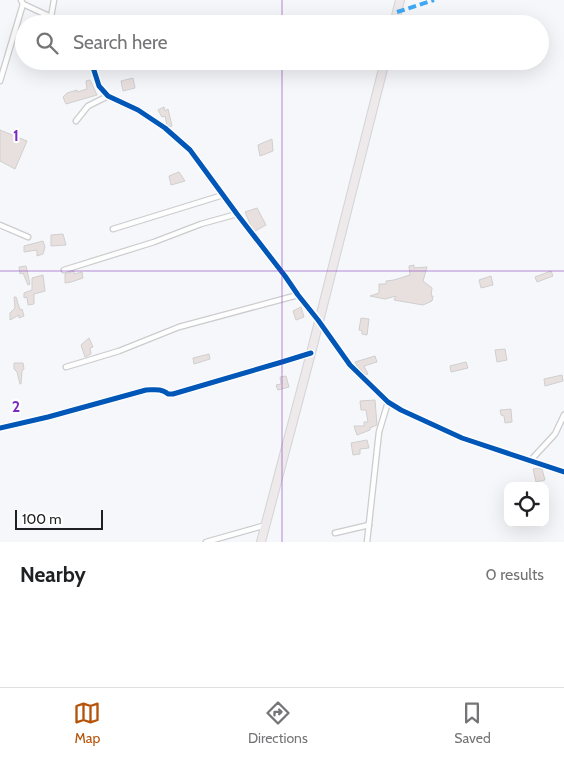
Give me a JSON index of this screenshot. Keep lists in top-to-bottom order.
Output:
{
  "scale_bar": "100 m",
  "page": {
    "search": "Search here",
    "scale": "100 m",
    "heading": ["Nearby", "0 results"],
    "nav": ["Map", "Directions", "Saved"]
  },
  "grid": {
    "rows": ["1", "2"]
  }
}
